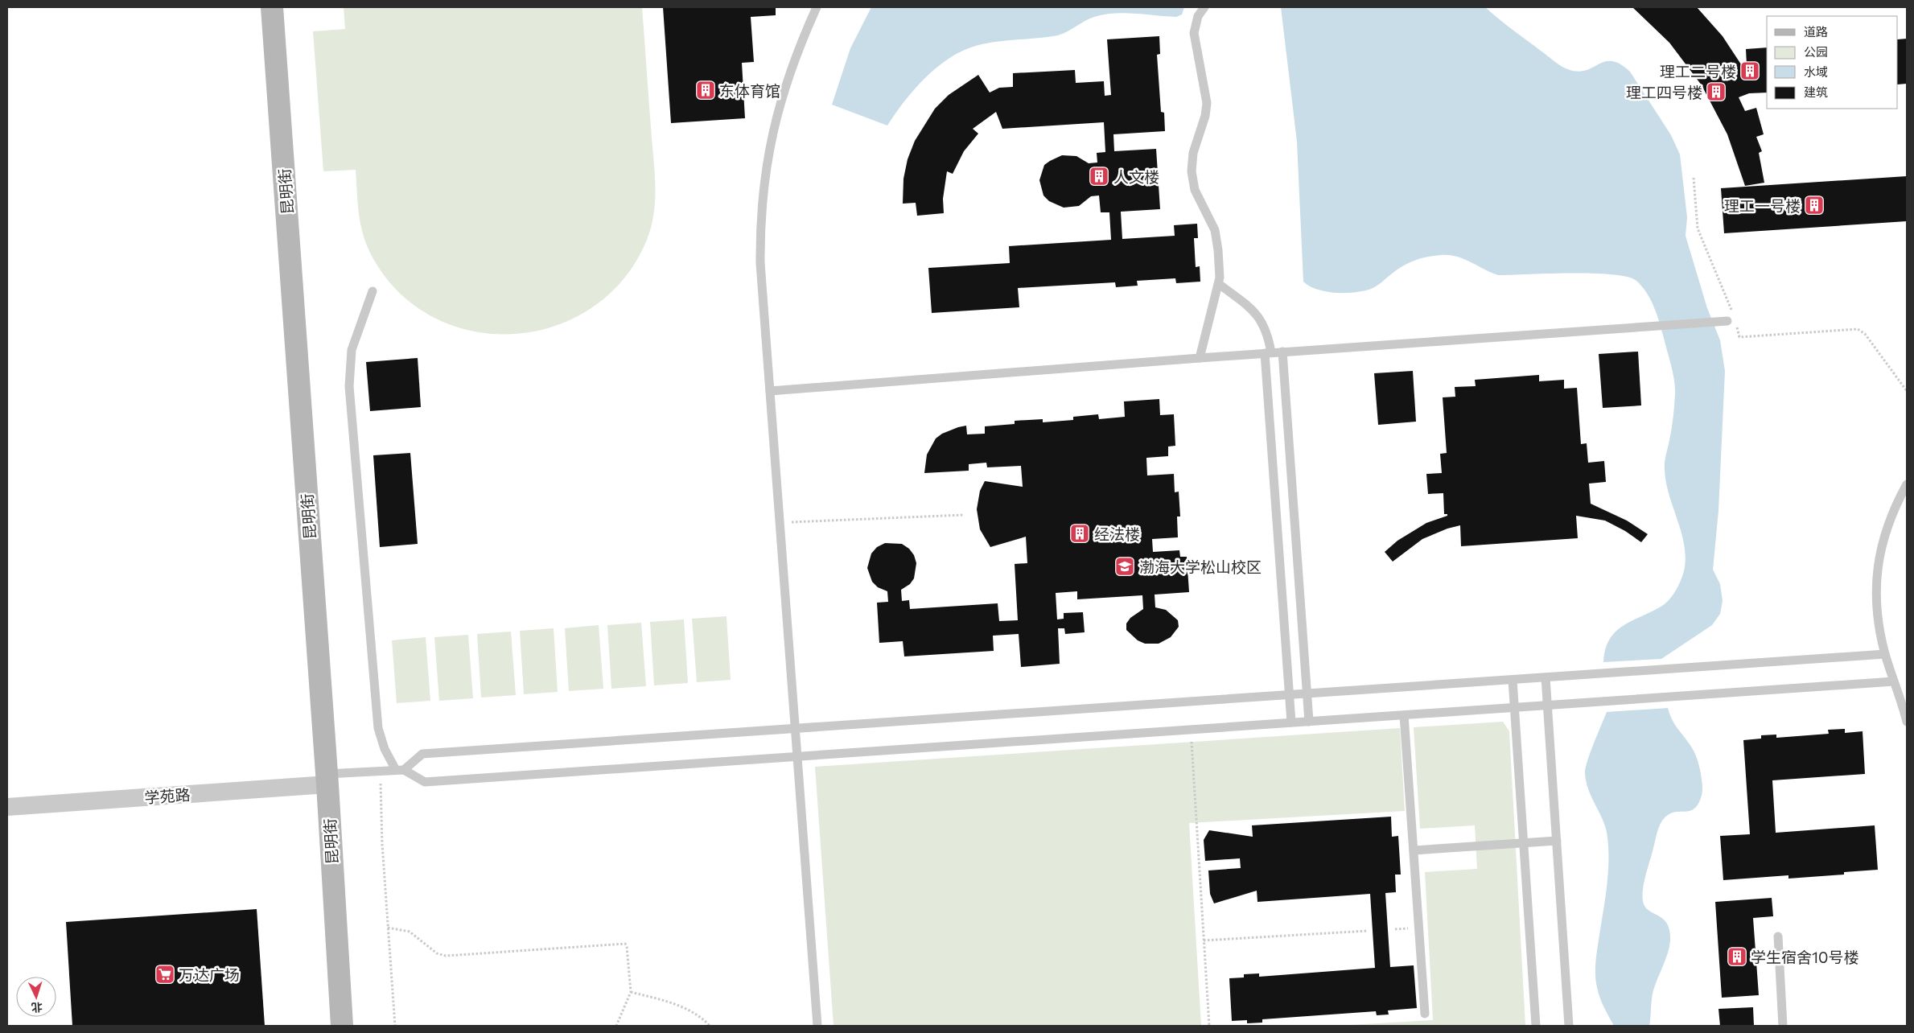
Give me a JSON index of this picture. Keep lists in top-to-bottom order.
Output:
{
  "streets": {
    "street": ["昆明街", "学苑路"]
  },
  "crossings": [
    ["昆明街", "学苑路"]
  ],
  "places": {
    "building": [
      "理工二号楼",
      "东体育馆",
      "理工四号楼",
      "人文楼",
      "理工一号楼",
      "经法楼",
      "学生宿舍10号楼"
    ],
    "school or university": ["渤海大学松山校区"],
    "supermarket": ["万达广场"]
  },
  "legend": [
    "道路",
    "公园",
    "水域",
    "建筑"
  ],
  "north": "bottom"
}
